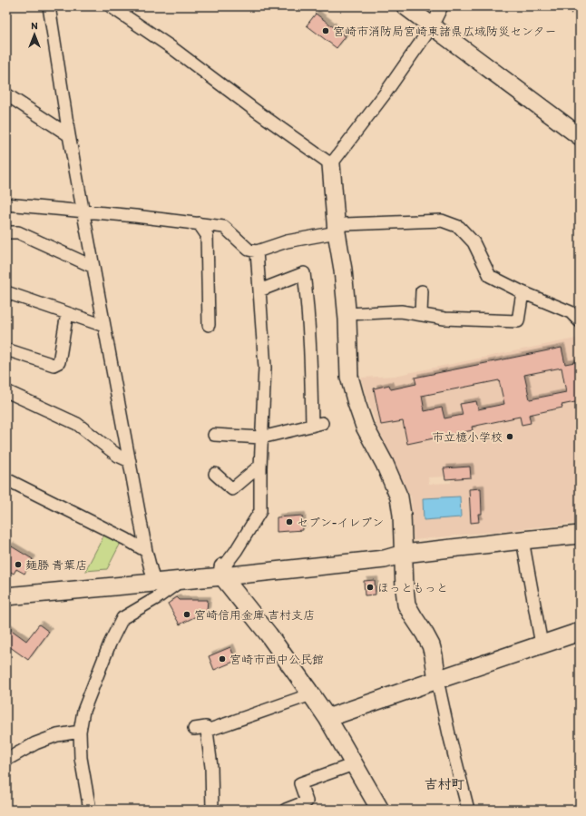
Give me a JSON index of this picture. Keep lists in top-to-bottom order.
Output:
{
  "districts": ["吉村町"],
  "places": [
    "宮崎市消防局宮崎東諸県広域防災センター",
    "市立檍小学校",
    "セブン-イレブン",
    "麺勝 青葉店",
    "ほっともっと",
    "宮崎信用金庫 吉村支店",
    "宮崎市西中公民館"
  ],
  "north": "top"
}
